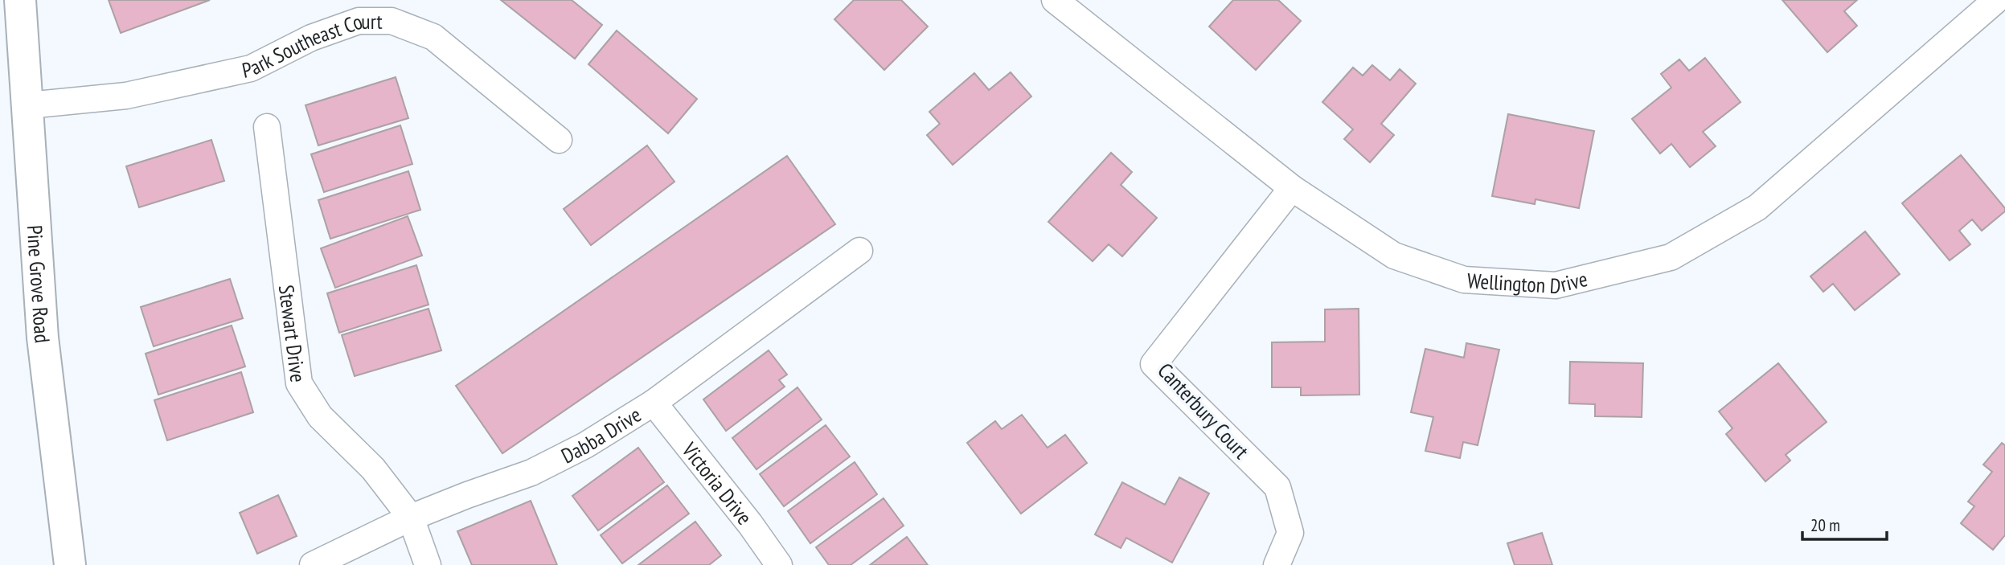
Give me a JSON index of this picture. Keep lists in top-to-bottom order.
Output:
{
  "streets": {
    "street": [
      "Park Southeast Court",
      "Wellington Drive",
      "Pine Grove Road",
      "Stewart Drive",
      "Canterbury Court",
      "Dabba Drive",
      "Victoria Drive"
    ]
  },
  "crossings": [
    ["Park Southeast Court", "Pine Grove Road"],
    ["Wellington Drive", "Canterbury Court"],
    ["Stewart Drive", "Dabba Drive"],
    ["Dabba Drive", "Victoria Drive"]
  ],
  "scale_bar": "20 m"
}
